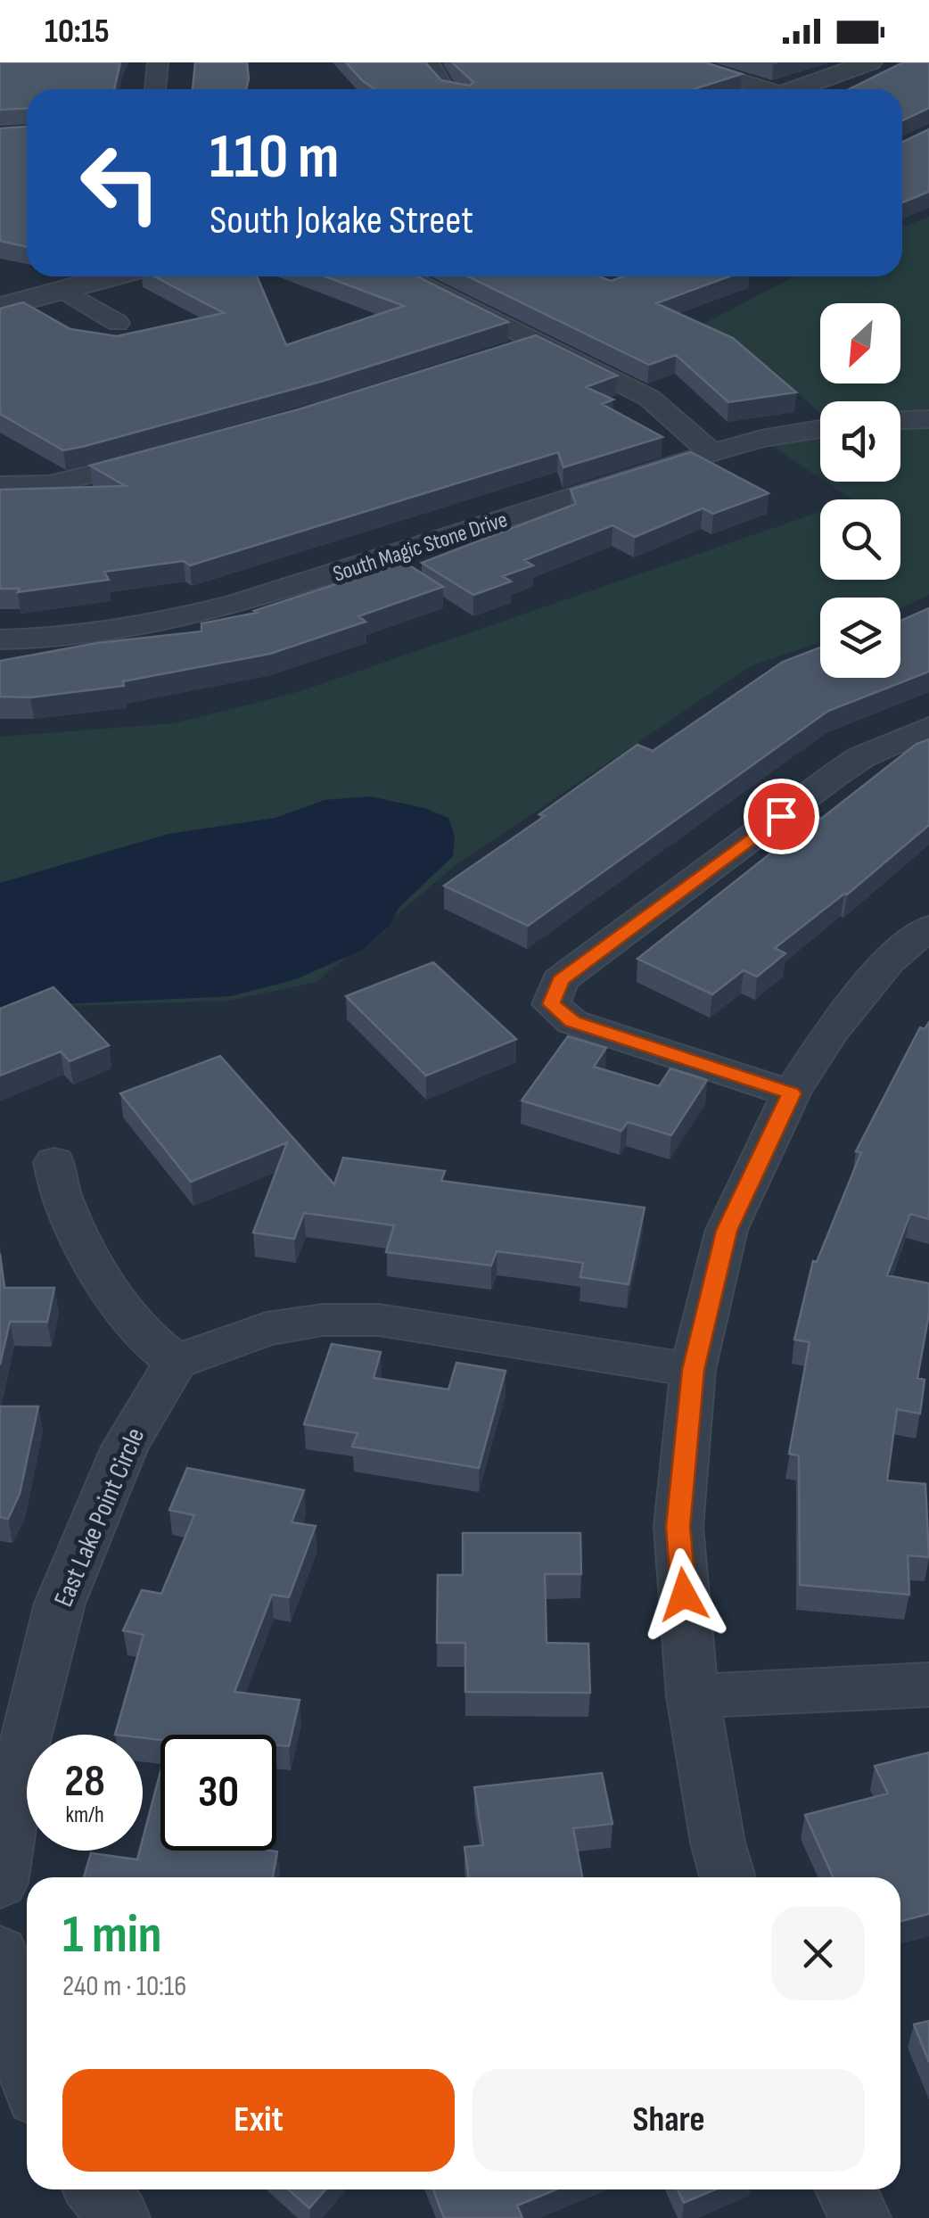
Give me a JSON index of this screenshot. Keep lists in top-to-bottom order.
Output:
{
  "streets": {
    "street": ["South Magic Stone Drive", "East Lake Point Circle"]
  },
  "north": "bottom left",
  "page": {
    "status": "10:15",
    "turn": ["110 m", "South Jokake Street"],
    "speed": "28 km/h",
    "limit": "30",
    "heading": ["1 min", "240 m · 10:16"],
    "buttons": ["Exit", "Share"]
  }
}
